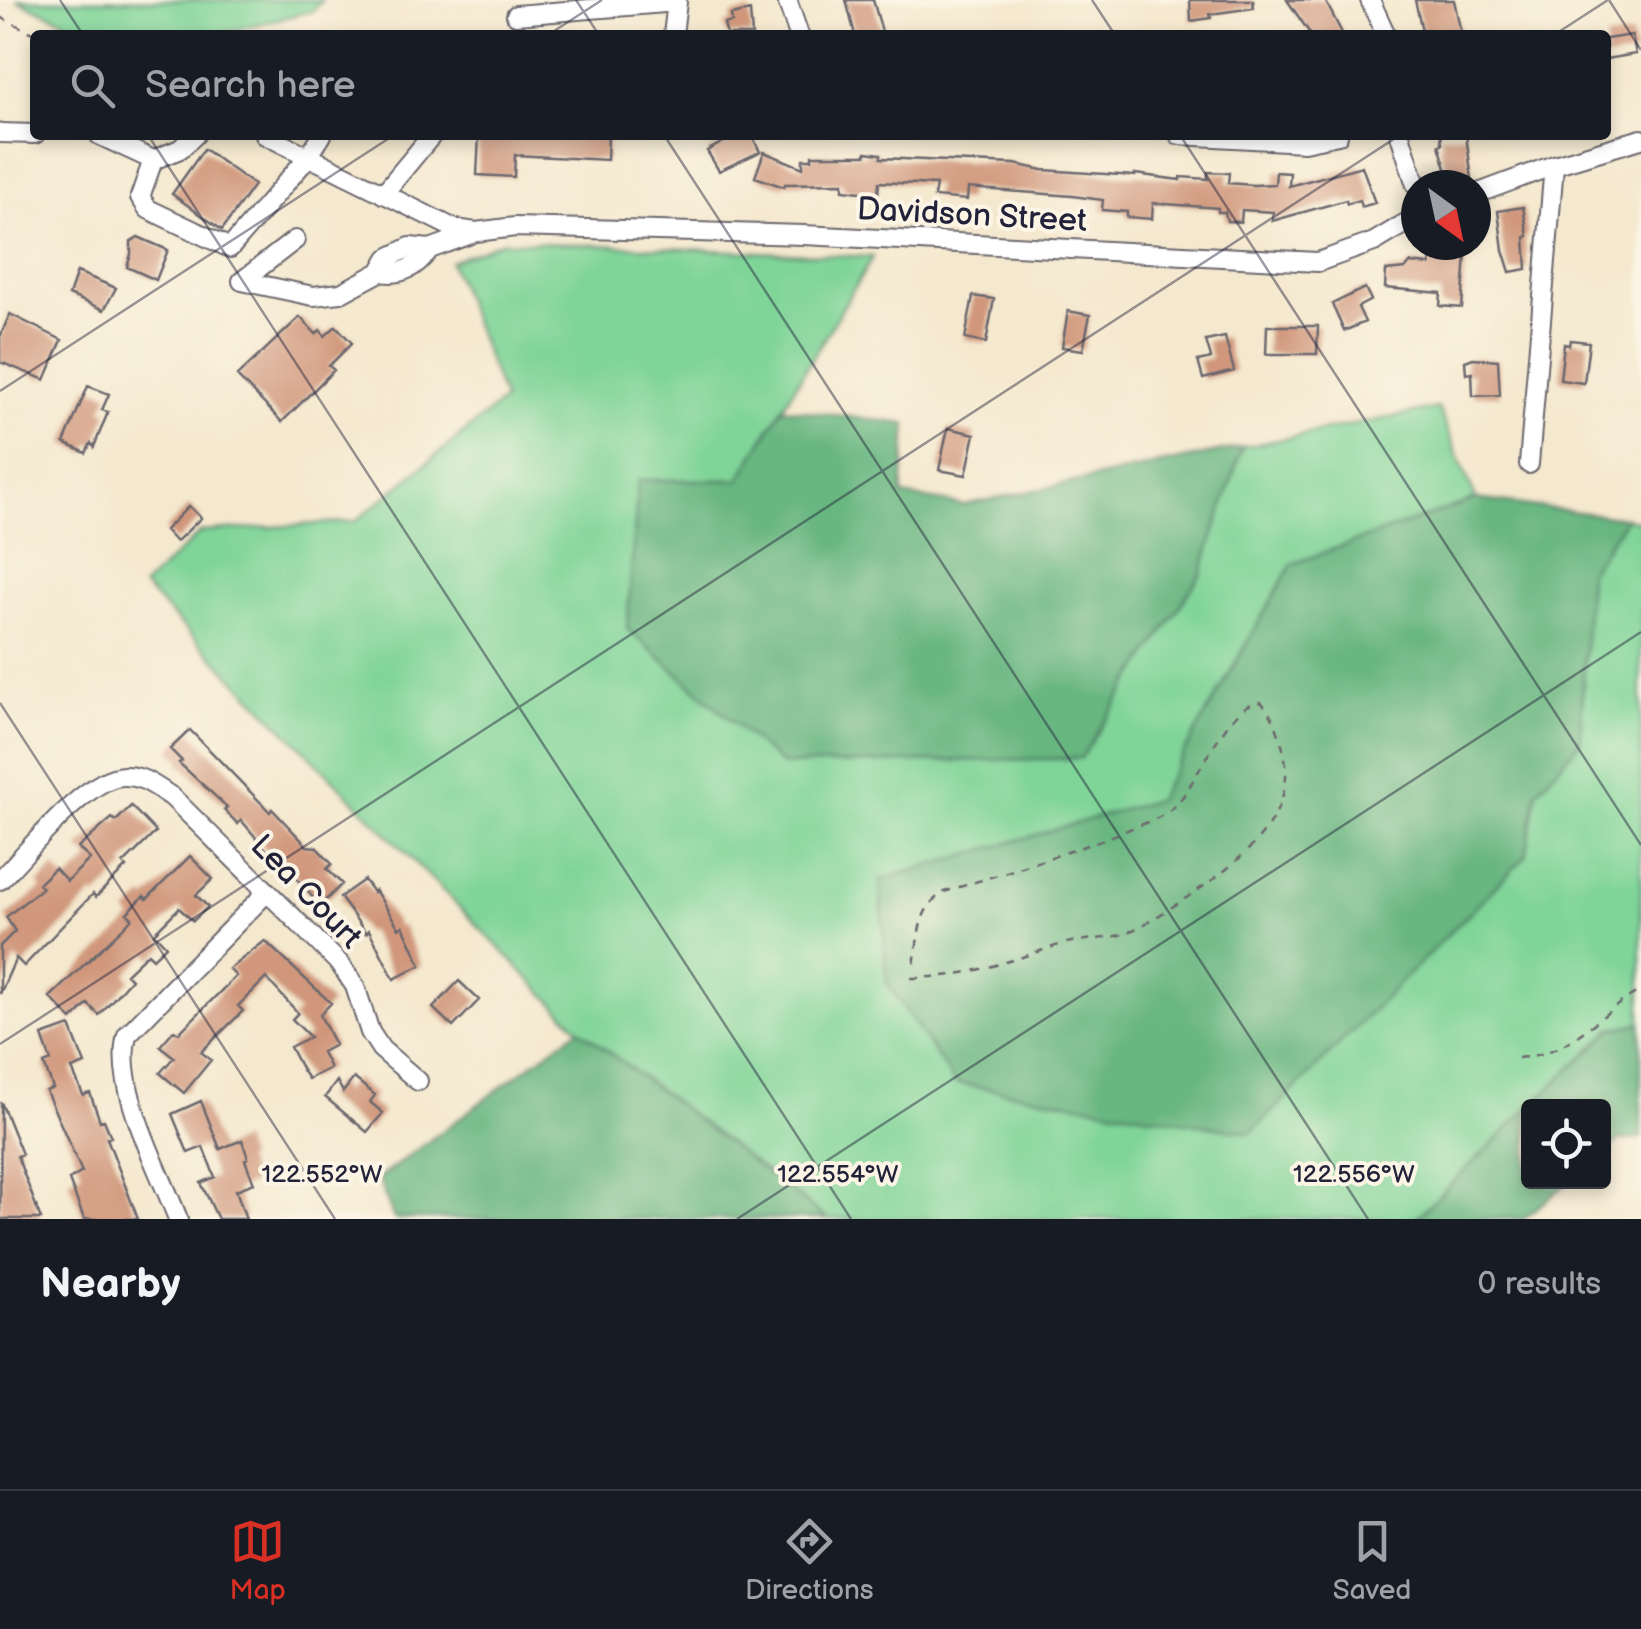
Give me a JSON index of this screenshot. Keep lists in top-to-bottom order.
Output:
{
  "streets": {
    "street": ["Davidson Street", "Lea Court"]
  },
  "north": "bottom right",
  "page": {
    "search": "Search here",
    "heading": ["Nearby", "0 results"],
    "nav": ["Map", "Directions", "Saved"]
  },
  "coordinates": ["122.552°W", "122.554°W", "122.556°W"]
}
